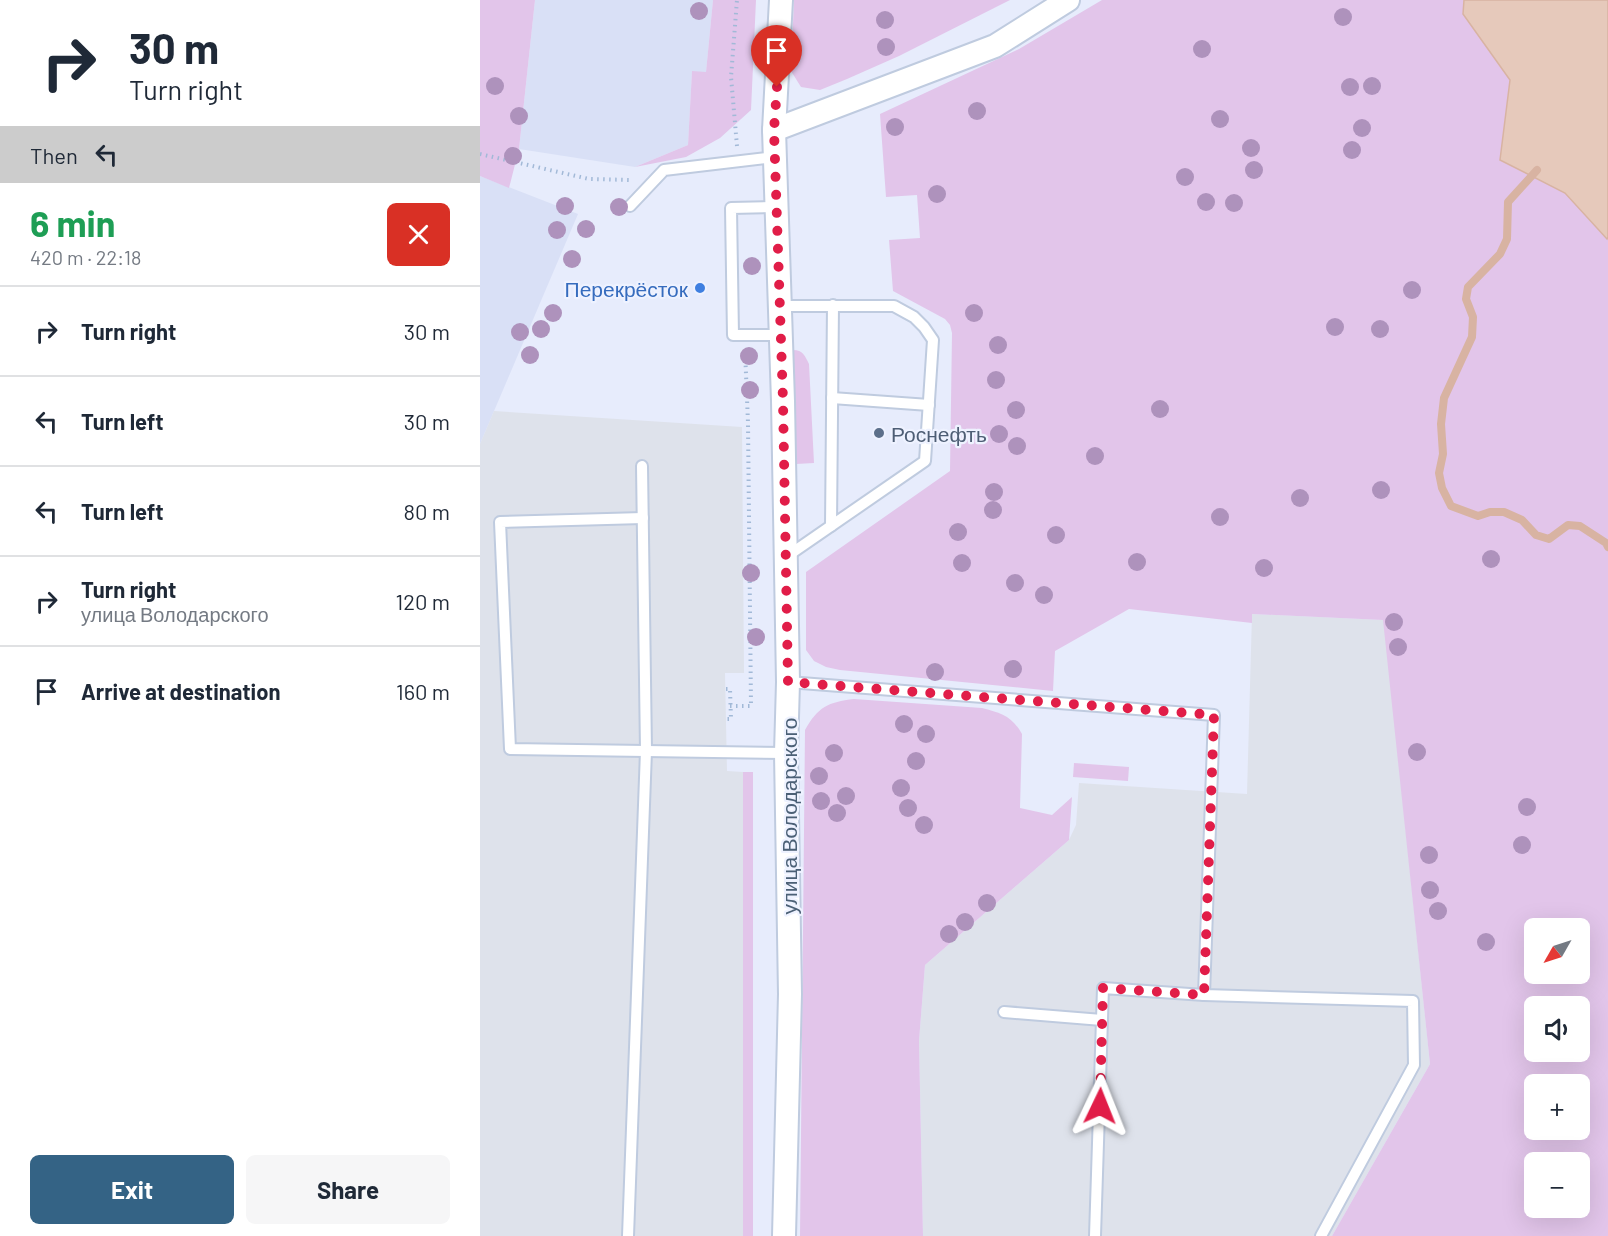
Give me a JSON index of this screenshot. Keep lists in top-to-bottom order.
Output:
{
  "streets": {
    "street": ["улица Володарского"]
  },
  "places": ["Перекрёсток", "Роснефть"],
  "north": "bottom left",
  "page": {
    "turn": ["30 m", "Turn right"],
    "then": "Then",
    "heading": ["6 min", "420 m · 22:18"],
    "list": [
      {
        "name": "Turn right",
        "value": "30 m"
      },
      {
        "name": "Turn left",
        "value": "30 m"
      },
      {
        "name": "Turn left",
        "value": "80 m"
      },
      {
        "name": "Turn right",
        "note": "улица Володарского",
        "value": "120 m"
      },
      {
        "name": "Arrive at destination",
        "value": "160 m"
      }
    ],
    "map_buttons": ["+", "−"],
    "buttons": ["Exit", "Share"]
  }
}
